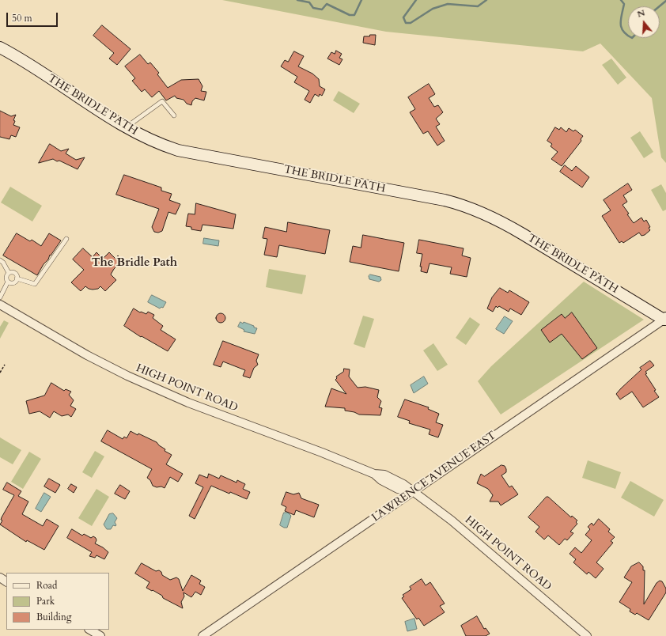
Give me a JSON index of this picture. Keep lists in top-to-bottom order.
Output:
{
  "streets": {
    "street": ["THE BRIDLE PATH", "HIGH POINT ROAD", "LAWRENCE AVENUE EAST"]
  },
  "crossings": [
    ["THE BRIDLE PATH", "LAWRENCE AVENUE EAST"],
    ["HIGH POINT ROAD", "LAWRENCE AVENUE EAST"]
  ],
  "districts": ["The Bridle Path"],
  "legend": ["Road", "Park", "Building"],
  "scale_bar": "50 m",
  "north": "top"
}
